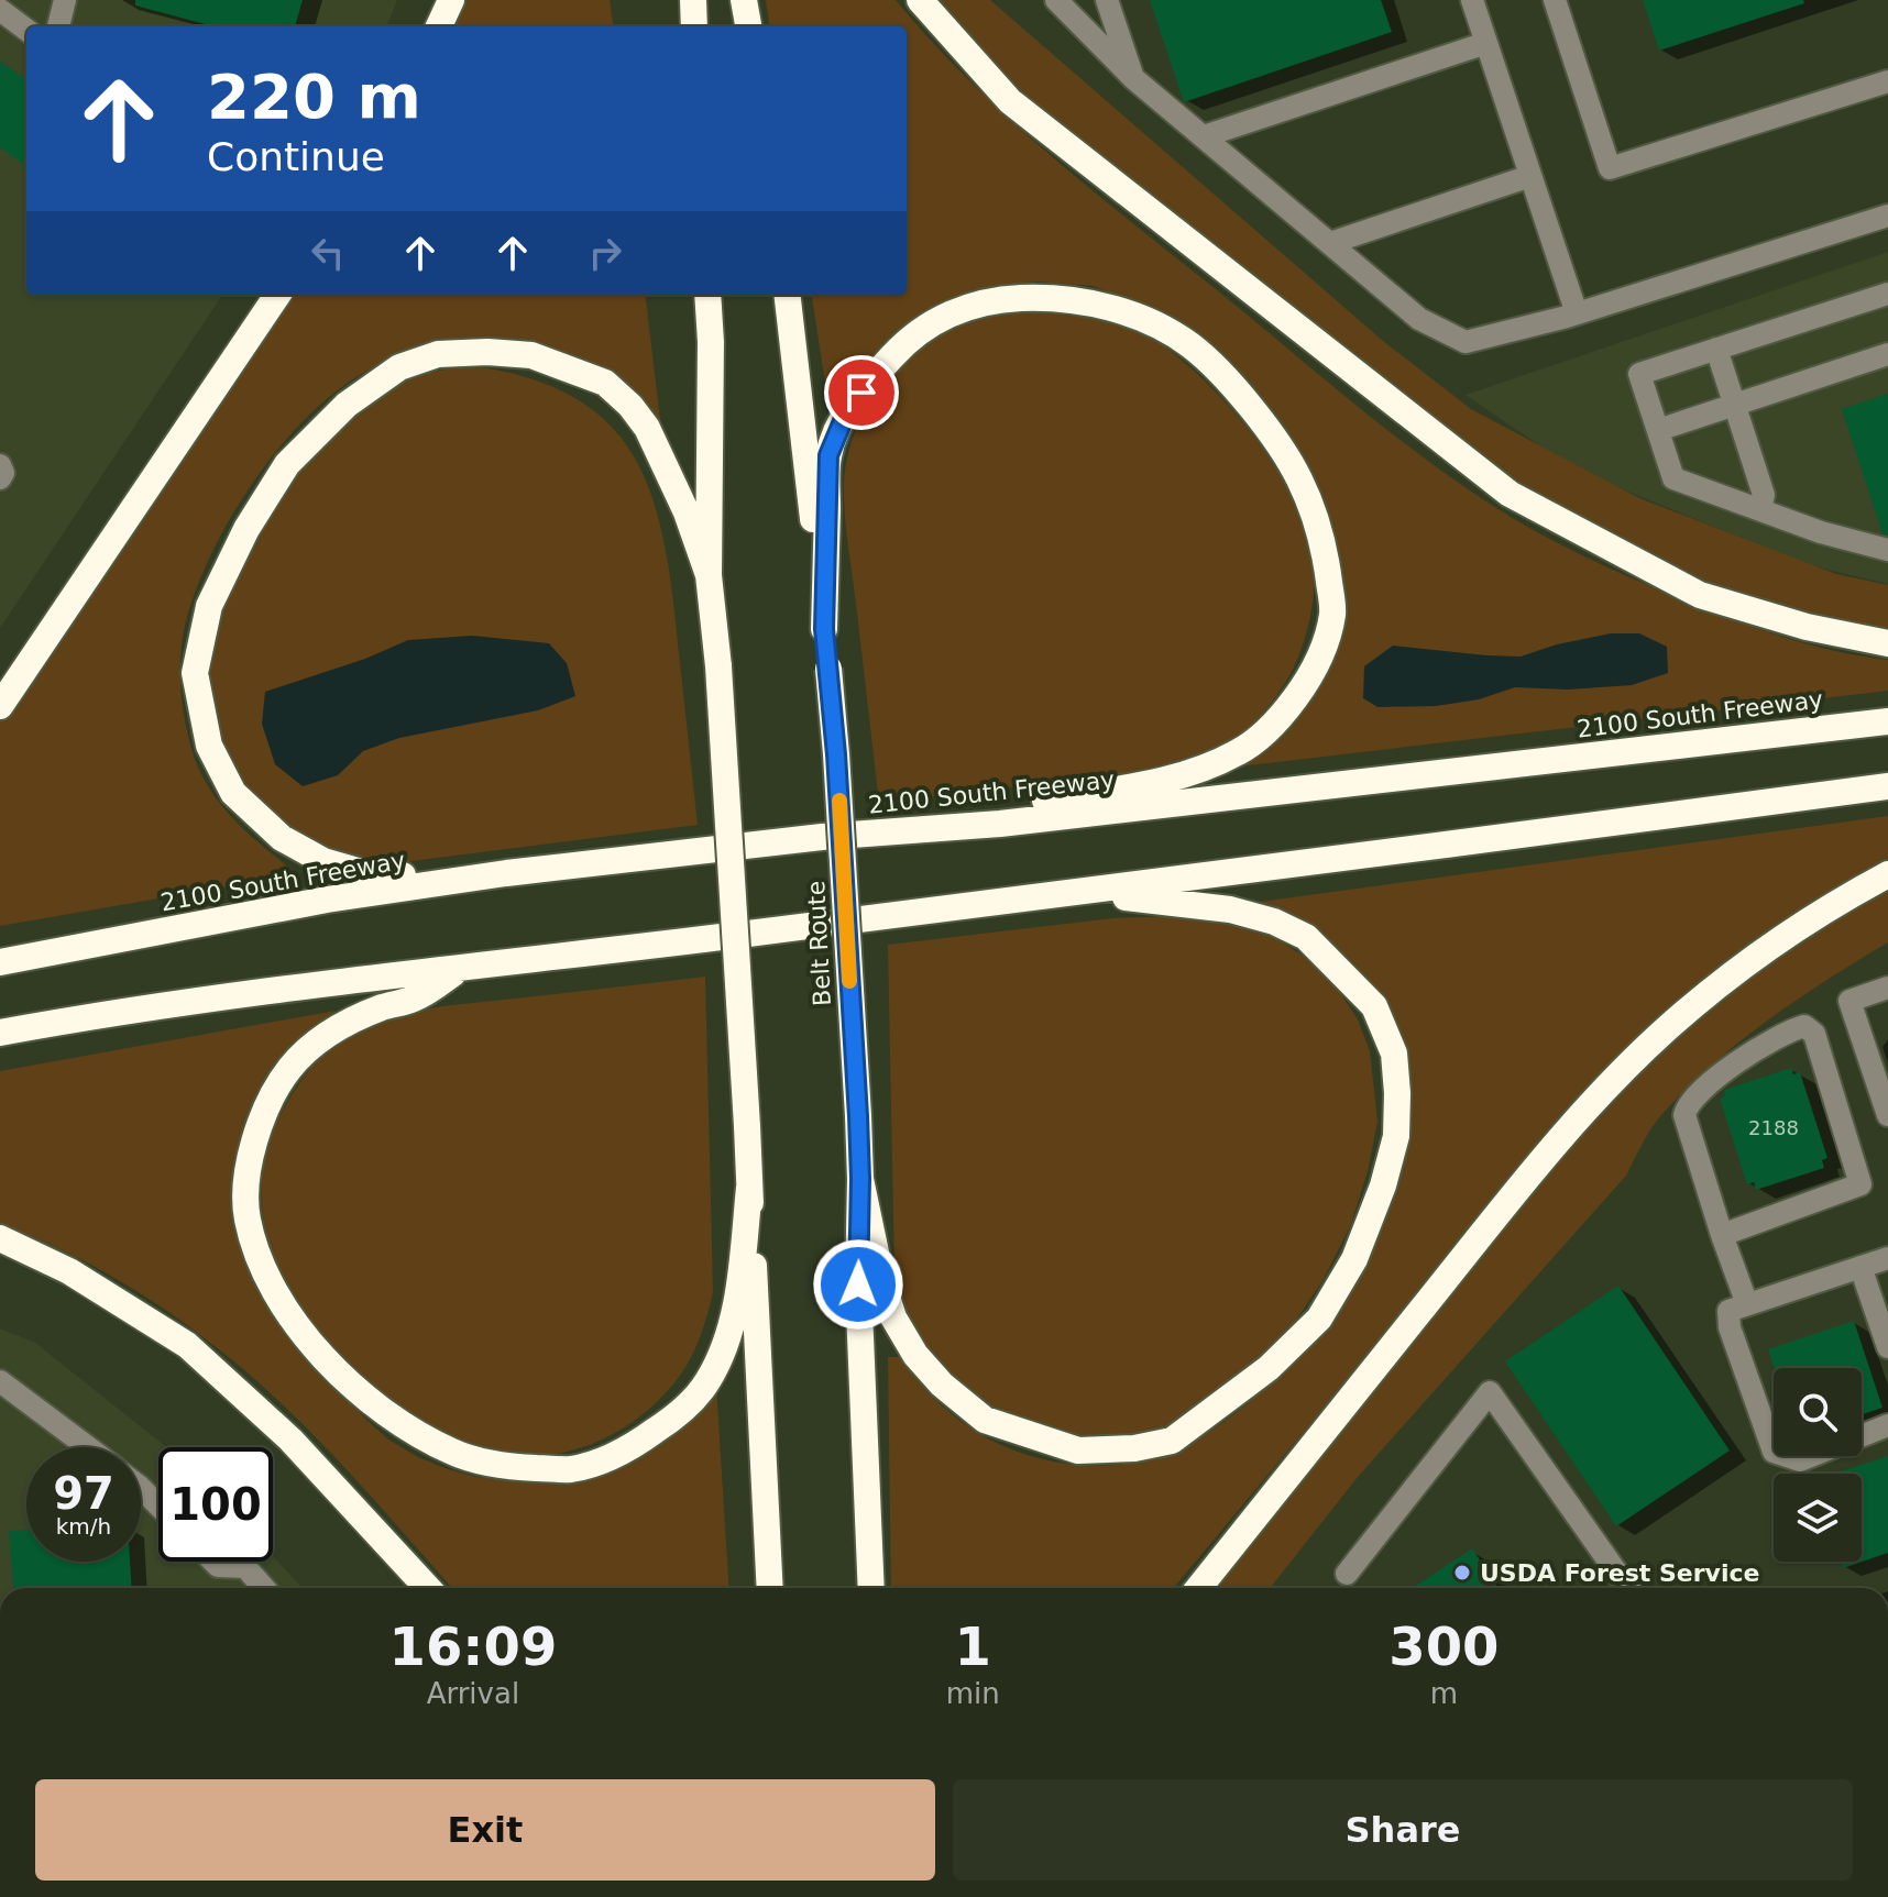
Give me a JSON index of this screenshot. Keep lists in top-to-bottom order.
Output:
{
  "streets": {
    "highway": ["2100 South Freeway", "Belt Route"]
  },
  "places": ["USDA Forest Service"],
  "house_numbers": ["2188"],
  "page": {
    "turn": ["220 m", "Continue"],
    "speed": "97 km/h",
    "limit": "100",
    "eta": [
      "16:09",
      "Arrival",
      "1",
      "min",
      "300",
      "m"
    ],
    "buttons": ["Exit", "Share"]
  }
}
